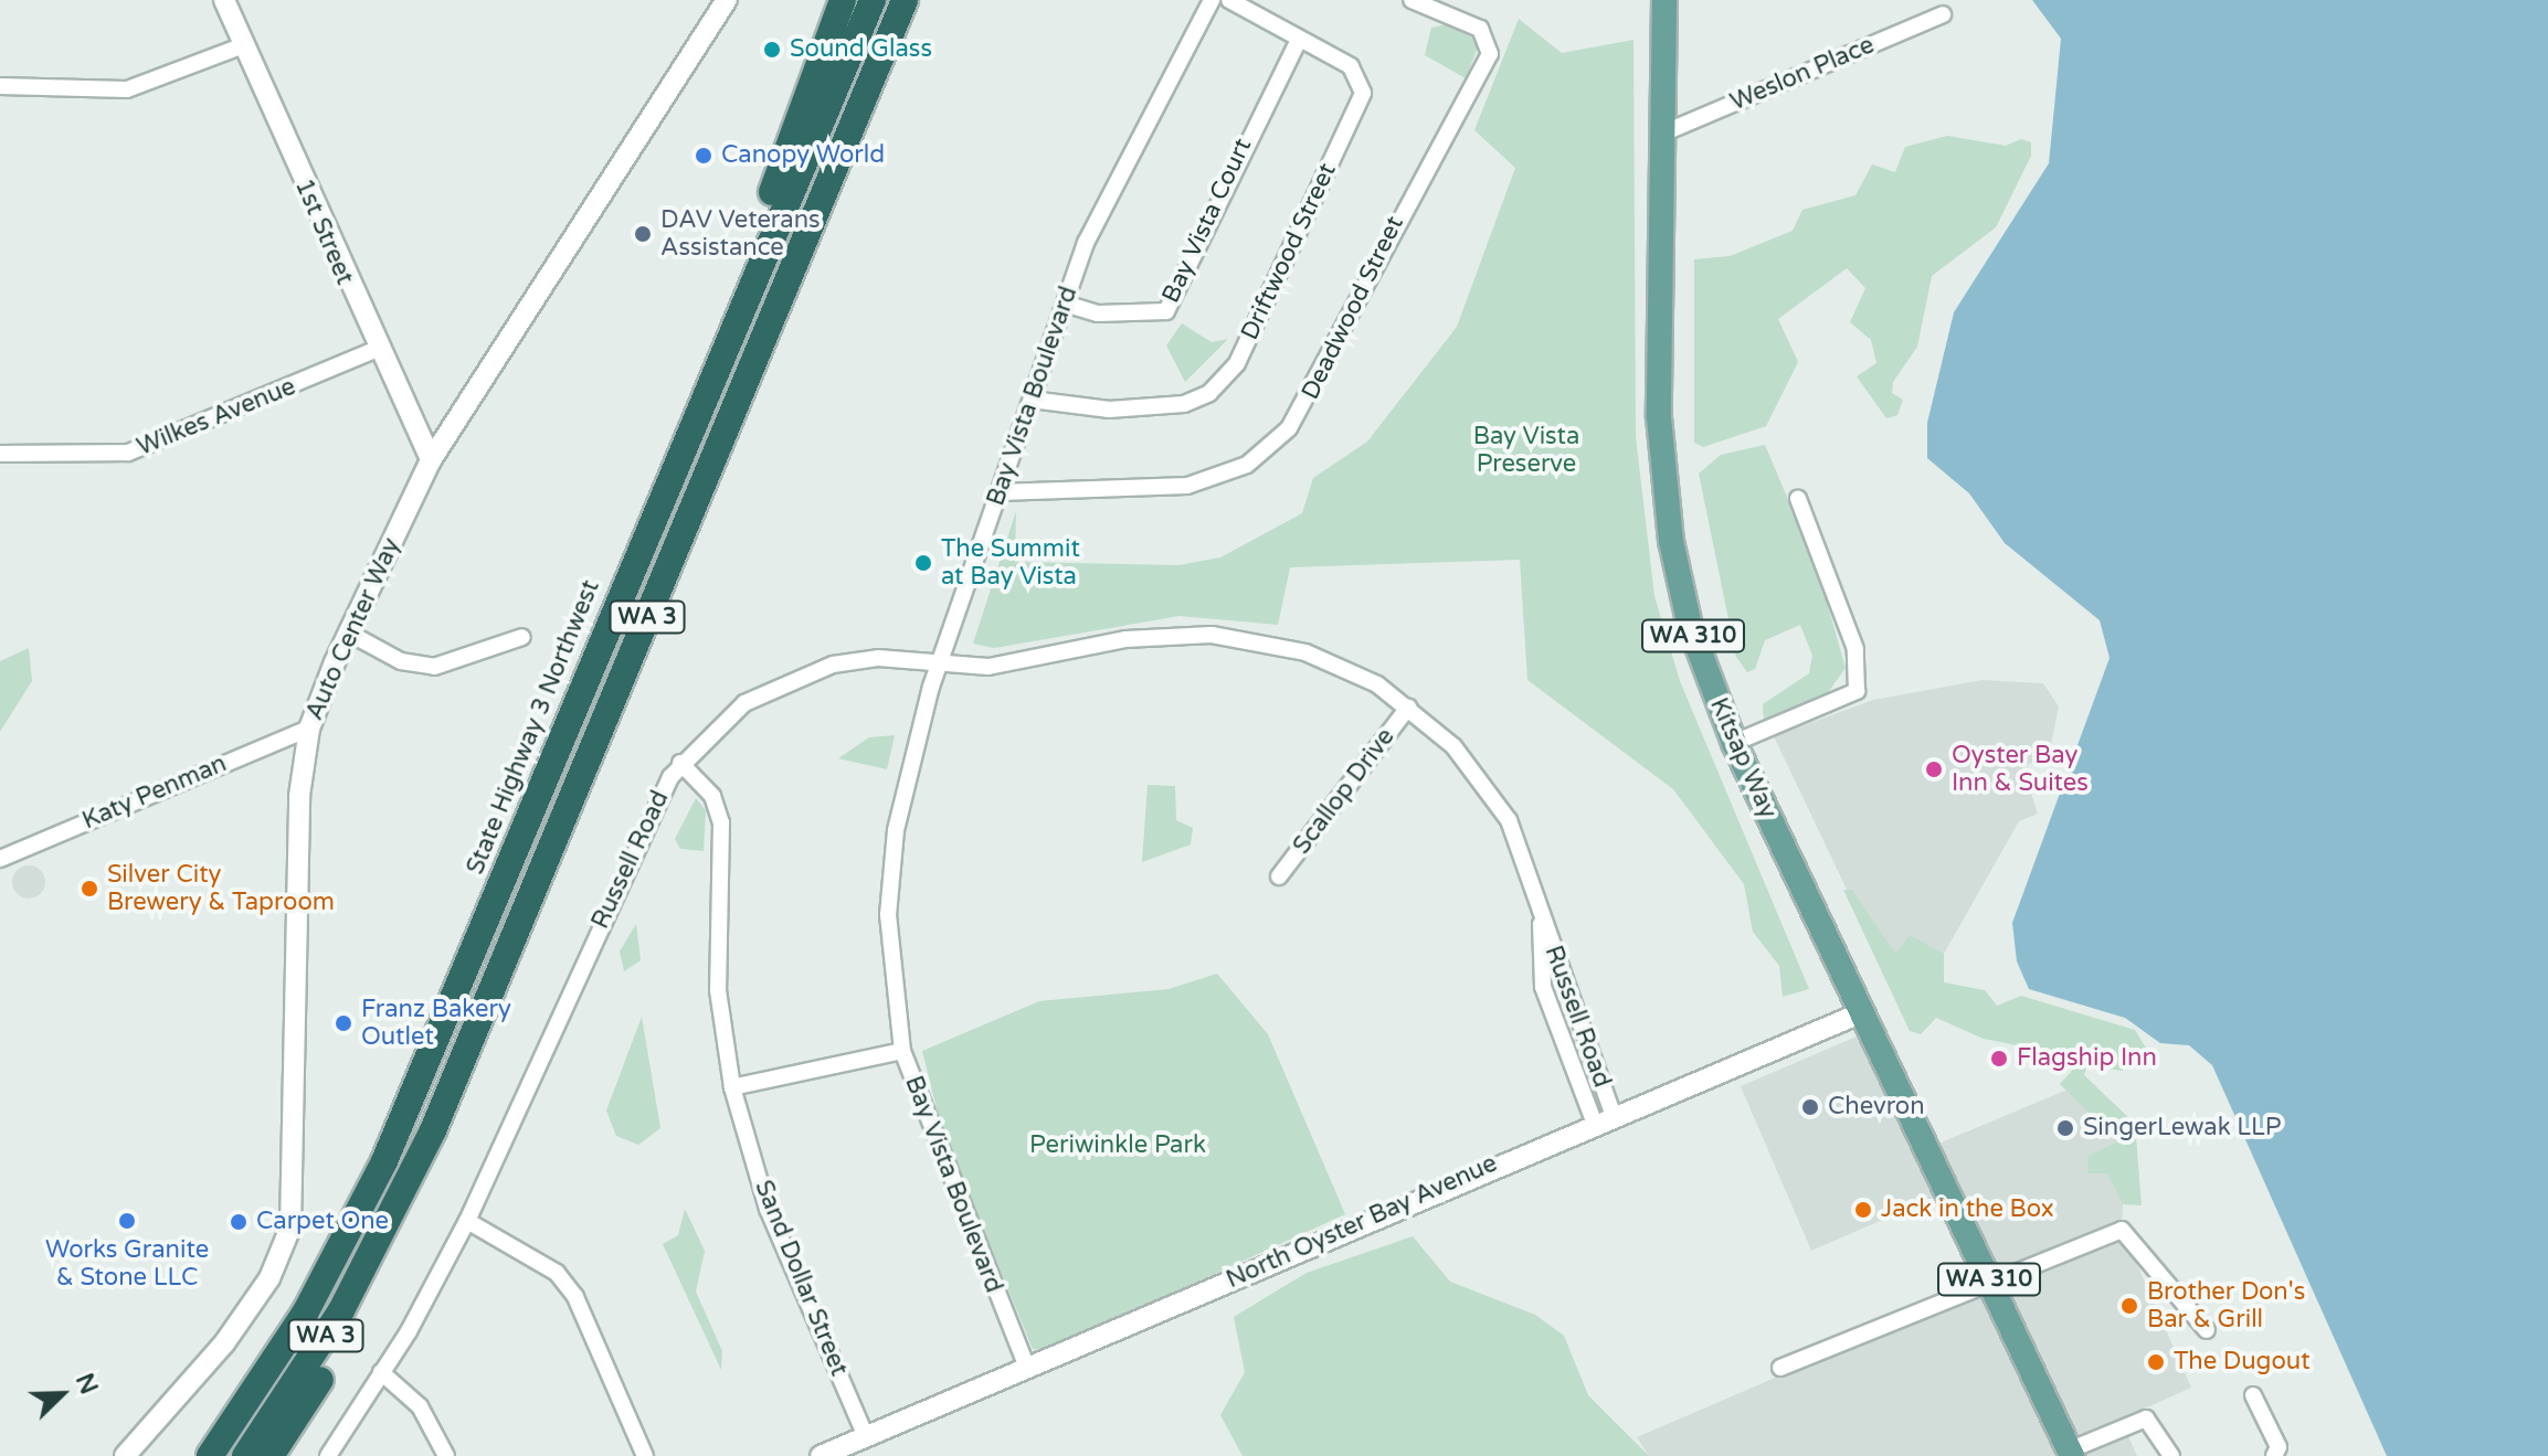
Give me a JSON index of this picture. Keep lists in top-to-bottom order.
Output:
{
  "streets": {
    "highway": ["WA 3", "State Highway 3 Northwest"],
    "main road": ["WA 310", "Kitsap Way"],
    "street": [
      "Weslon Place",
      "Bay Vista Court",
      "1st Street",
      "Driftwood Street",
      "Deadwood Street",
      "Bay Vista Boulevard",
      "Wilkes Avenue",
      "Auto Center Way",
      "Scallop Drive",
      "Katy Penman",
      "Russell Road",
      "North Oyster Bay Avenue",
      "Sand Dollar Street"
    ]
  },
  "crossings": [
    ["Weslon Place", "Kitsap Way"],
    ["Bay Vista Court", "Driftwood Street"],
    ["Bay Vista Court", "Bay Vista Boulevard"],
    ["1st Street", "Wilkes Avenue"],
    ["1st Street", "Auto Center Way"],
    ["Driftwood Street", "Bay Vista Boulevard"],
    ["Deadwood Street", "Bay Vista Boulevard"],
    ["Bay Vista Boulevard", "Russell Road"],
    ["Bay Vista Boulevard", "North Oyster Bay Avenue"],
    ["Auto Center Way", "Katy Penman"],
    ["Kitsap Way", "North Oyster Bay Avenue"],
    ["Scallop Drive", "Russell Road"],
    ["Russell Road", "North Oyster Bay Avenue"],
    ["Russell Road", "Sand Dollar Street"],
    ["North Oyster Bay Avenue", "Sand Dollar Street"]
  ],
  "parks": ["Bay Vista Preserve", "Periwinkle Park"],
  "places": [
    "Sound Glass",
    "Canopy World",
    "DAV Veterans Assistance",
    "The Summit at Bay Vista",
    "Oyster Bay Inn & Suites",
    "Silver City Brewery & Taproom",
    "Franz Bakery Outlet",
    "Flagship Inn",
    "Chevron",
    "SingerLewak LLP",
    "Jack in the Box",
    "Works Granite & Stone LLC",
    "Carpet One",
    "Brother Don's Bar & Grill",
    "The Dugout"
  ],
  "north": "top right"
}
